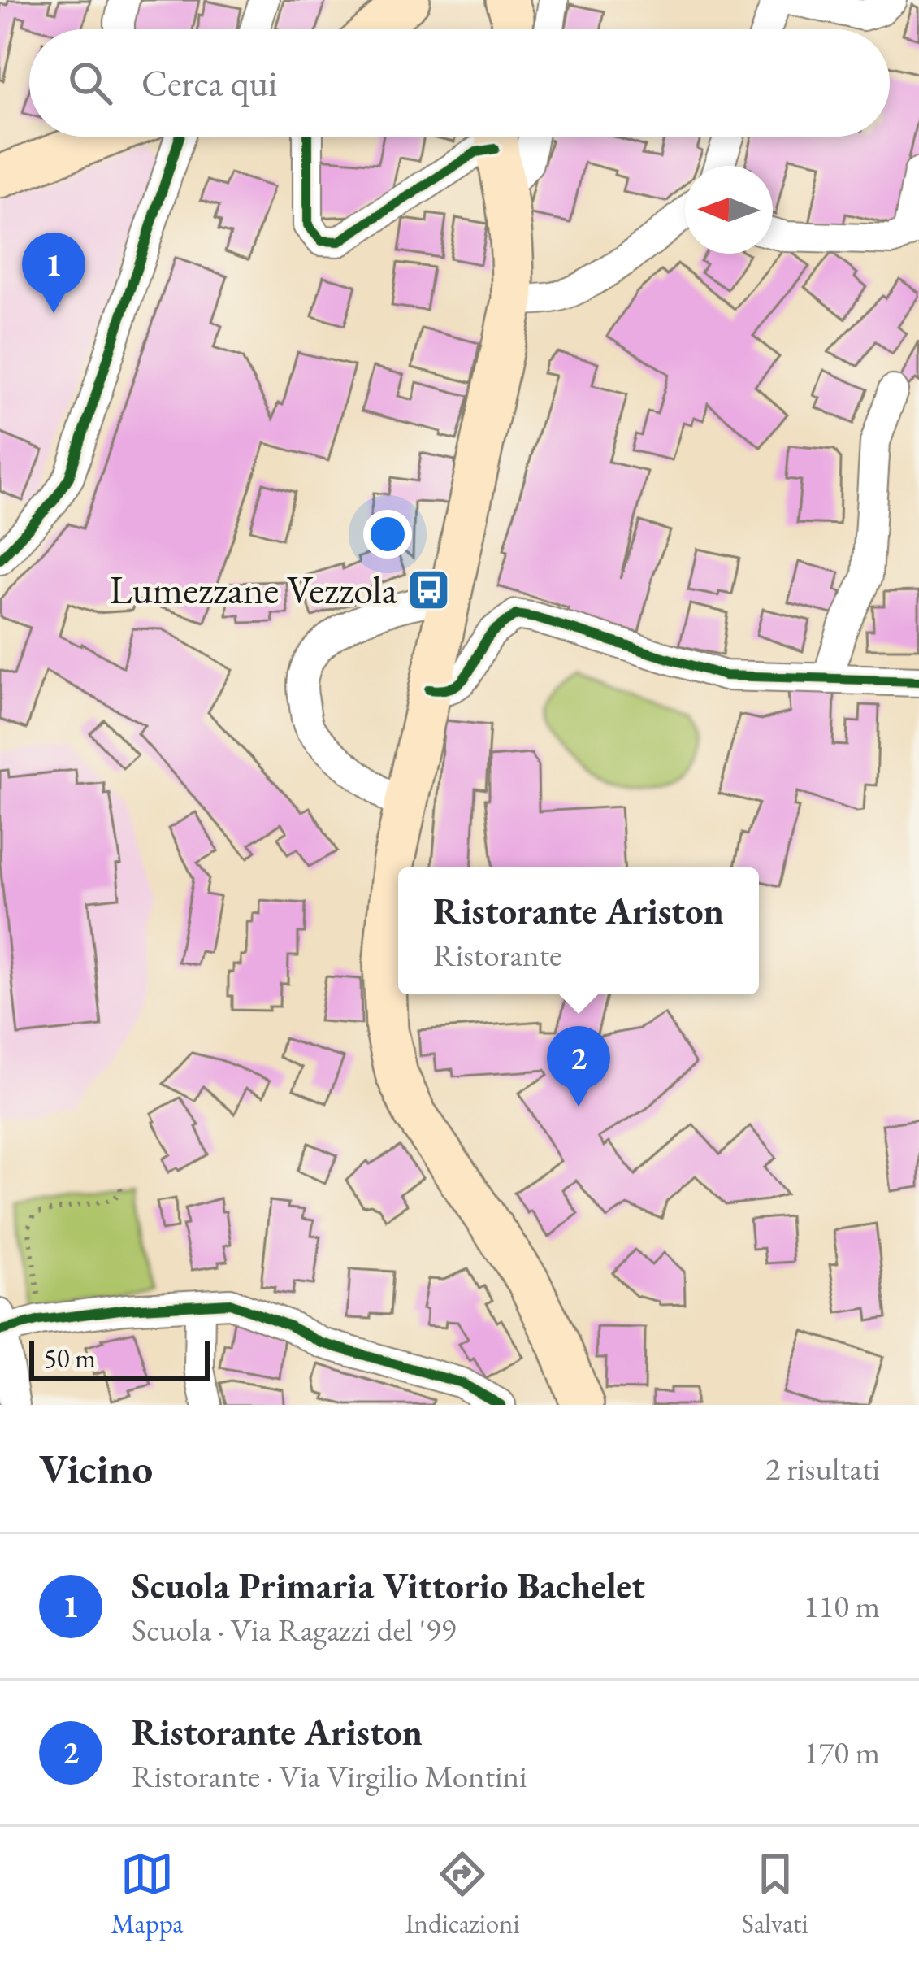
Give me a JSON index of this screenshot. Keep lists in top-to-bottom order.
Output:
{
  "places": {
    "bus stop": ["Lumezzane Vezzola"]
  },
  "scale_bar": "50 m",
  "north": "left",
  "page": {
    "search": "Cerca qui",
    "pins": ["1", "2"],
    "popup": ["Ristorante Ariston", "Ristorante"],
    "scale": "50 m",
    "heading": ["Vicino", "2 risultati"],
    "list": [
      {
        "mark": "1",
        "name": "Scuola Primaria Vittorio Bachelet",
        "note": "Scuola · Via Ragazzi del '99",
        "value": "110 m"
      },
      {
        "mark": "2",
        "name": "Ristorante Ariston",
        "note": "Ristorante · Via Virgilio Montini",
        "value": "170 m"
      }
    ],
    "nav": ["Mappa", "Indicazioni", "Salvati"]
  }
}
